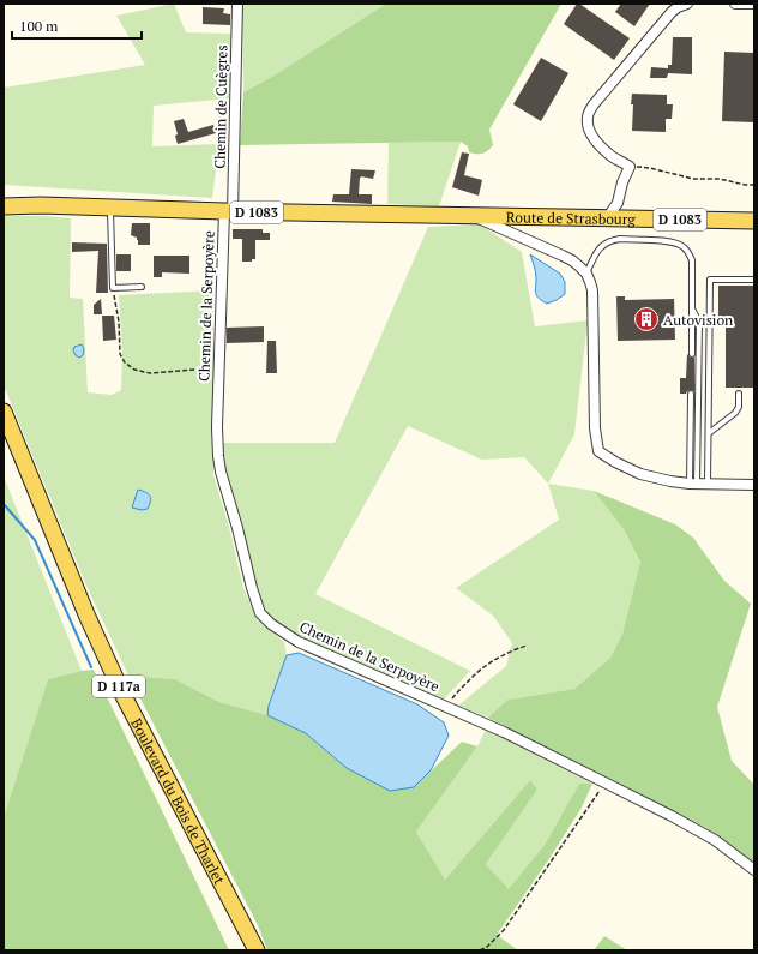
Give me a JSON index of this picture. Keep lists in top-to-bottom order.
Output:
{
  "streets": {
    "main road": [
      "D 1083",
      "Route de Strasbourg",
      "D 117a",
      "Boulevard du Bois de Tharlet"
    ],
    "street": ["Chemin de Cuègres", "Chemin de la Serpoyère"]
  },
  "crossings": [
    ["Chemin de Cuègres", "D 1083"],
    ["Chemin de Cuègres", "Chemin de la Serpoyère"],
    ["D 1083", "Route de Strasbourg"],
    ["D 1083", "Chemin de la Serpoyère"]
  ],
  "places": {
    "building": ["Autovision"]
  },
  "scale_bar": "100 m"
}
